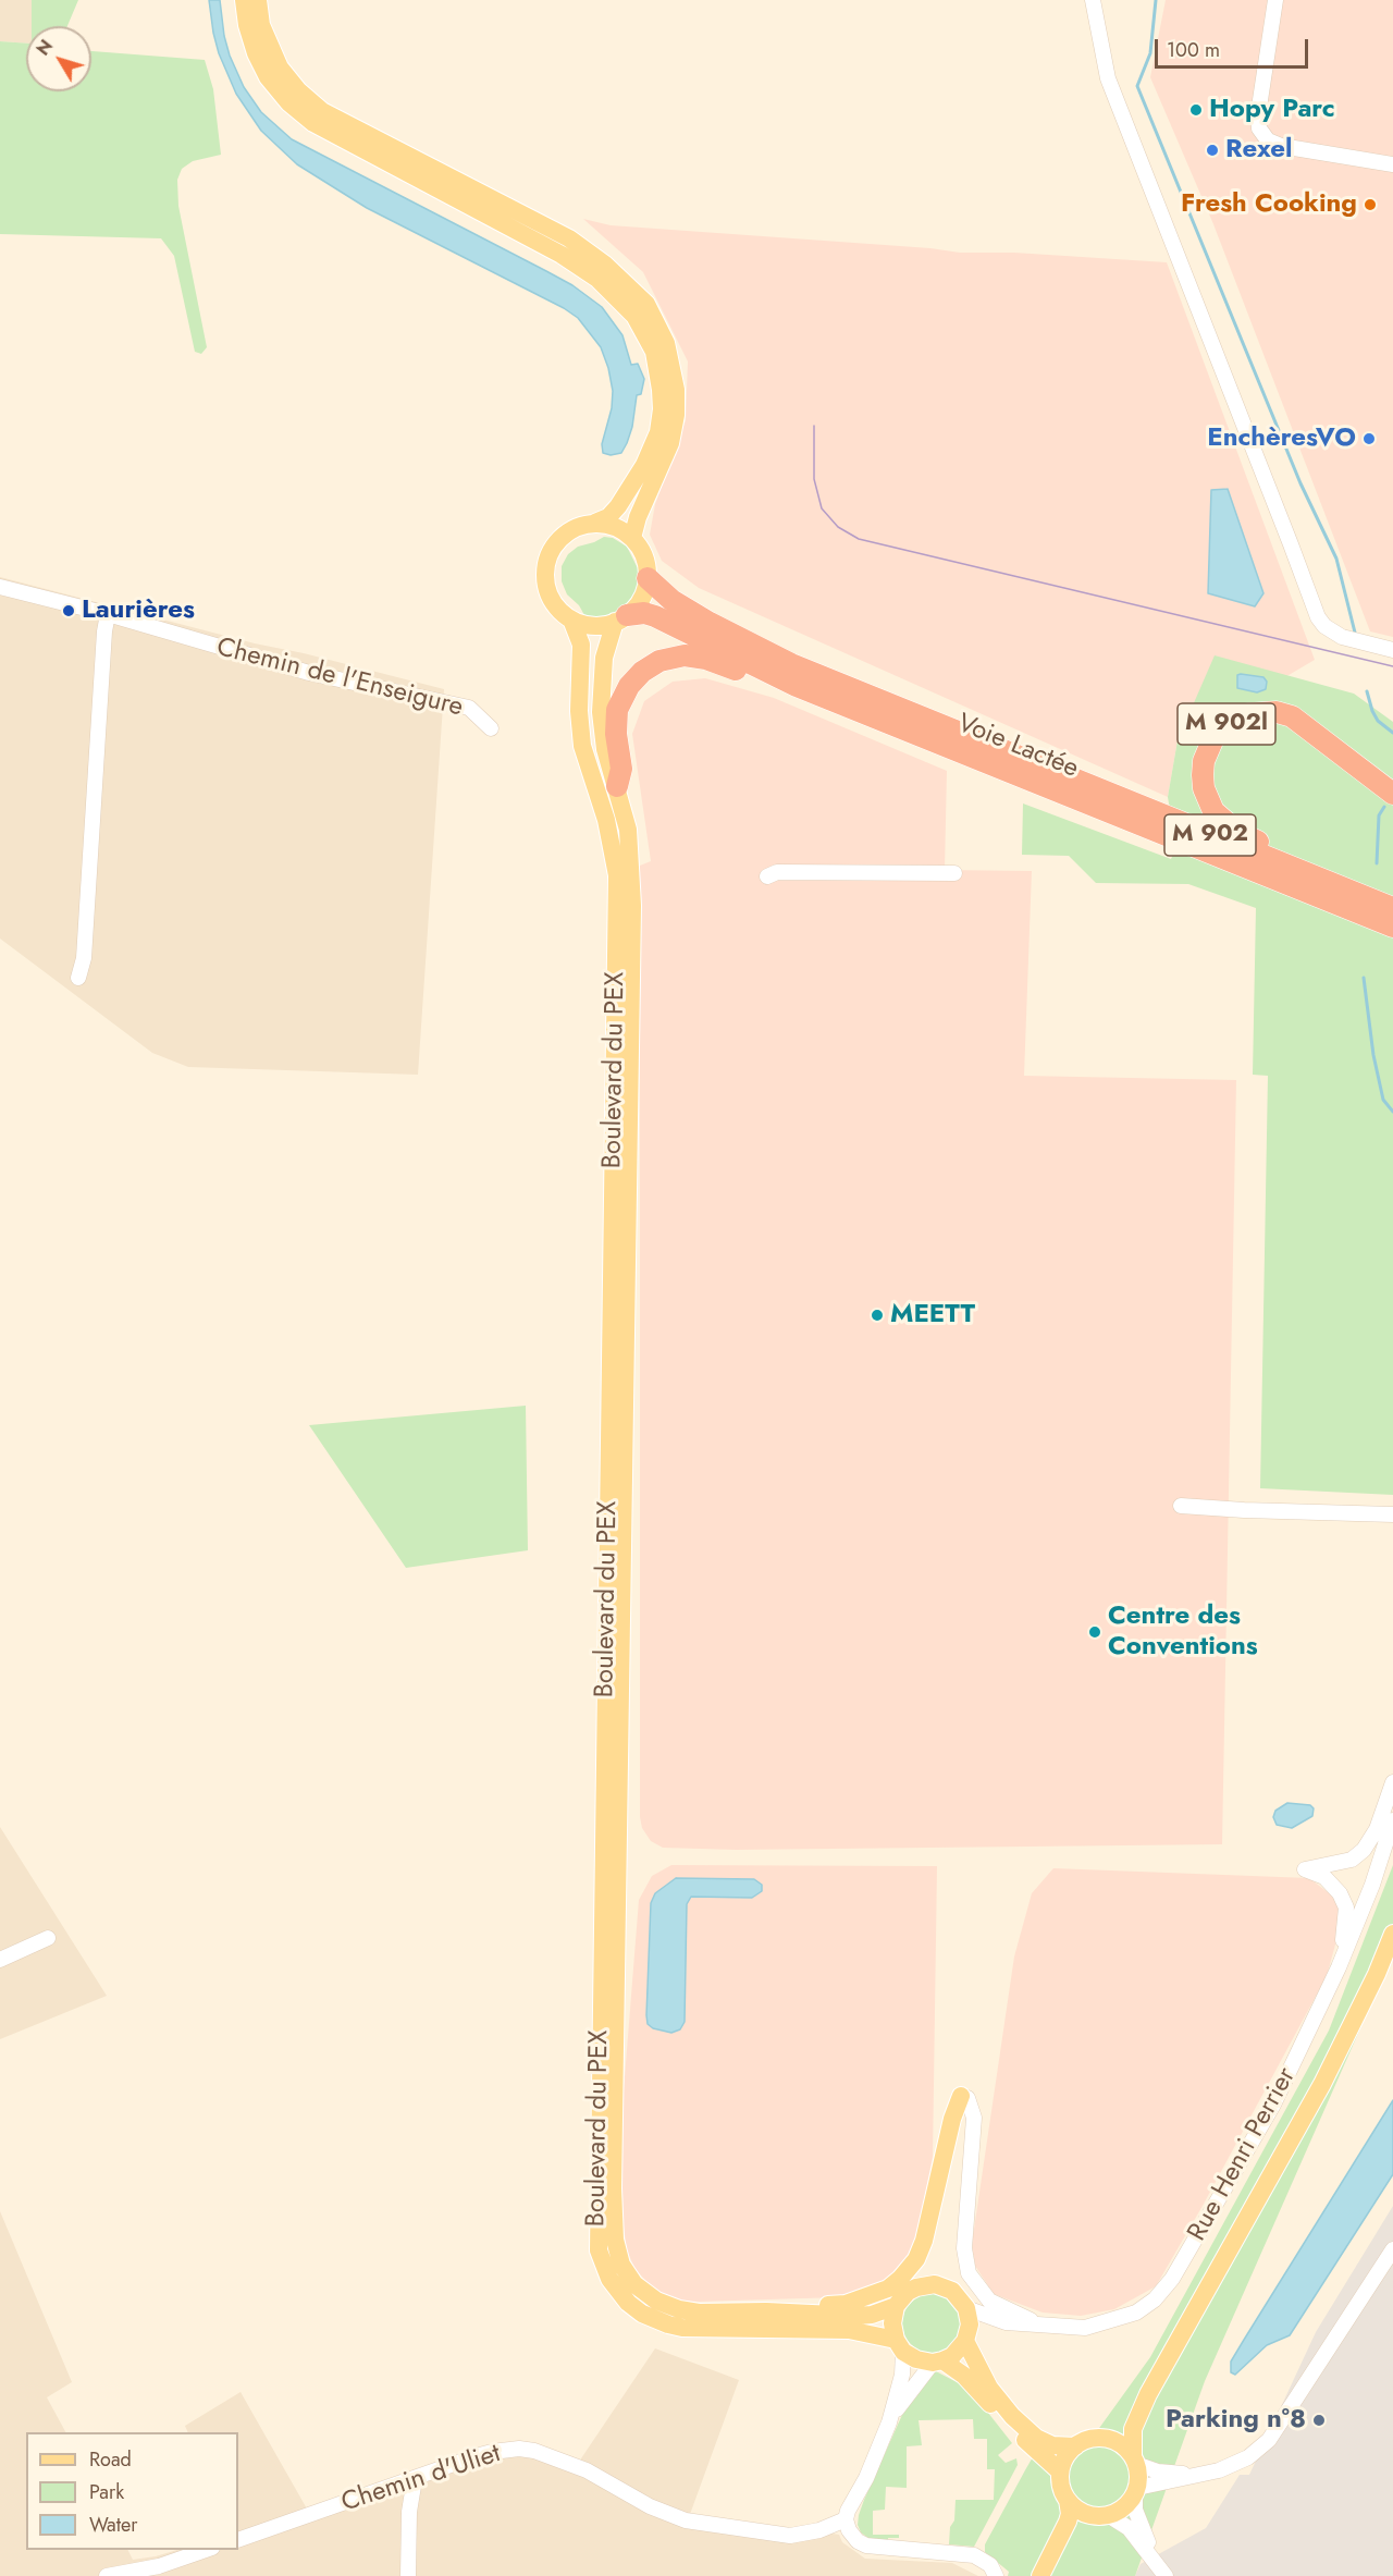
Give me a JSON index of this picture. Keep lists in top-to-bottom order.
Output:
{
  "streets": {
    "highway": ["M 902l", "Voie Lactée", "M 902"],
    "main road": ["Boulevard du PEX"],
    "street": ["Chemin de l'Enseigure", "Rue Henri Perrier", "Chemin d'Uliet"]
  },
  "crossings": [
    ["M 902l", "Voie Lactée"],
    ["Voie Lactée", "Boulevard du PEX"],
    ["Boulevard du PEX", "Rue Henri Perrier"]
  ],
  "places": [
    "Hopy Parc",
    "Rexel",
    "Fresh Cooking",
    "EnchèresVO",
    "Laurières",
    "MEETT",
    "Centre des Conventions",
    "Parking n°8"
  ],
  "legend": ["Road", "Park", "Water"],
  "scale_bar": "100 m",
  "north": "top left"
}
